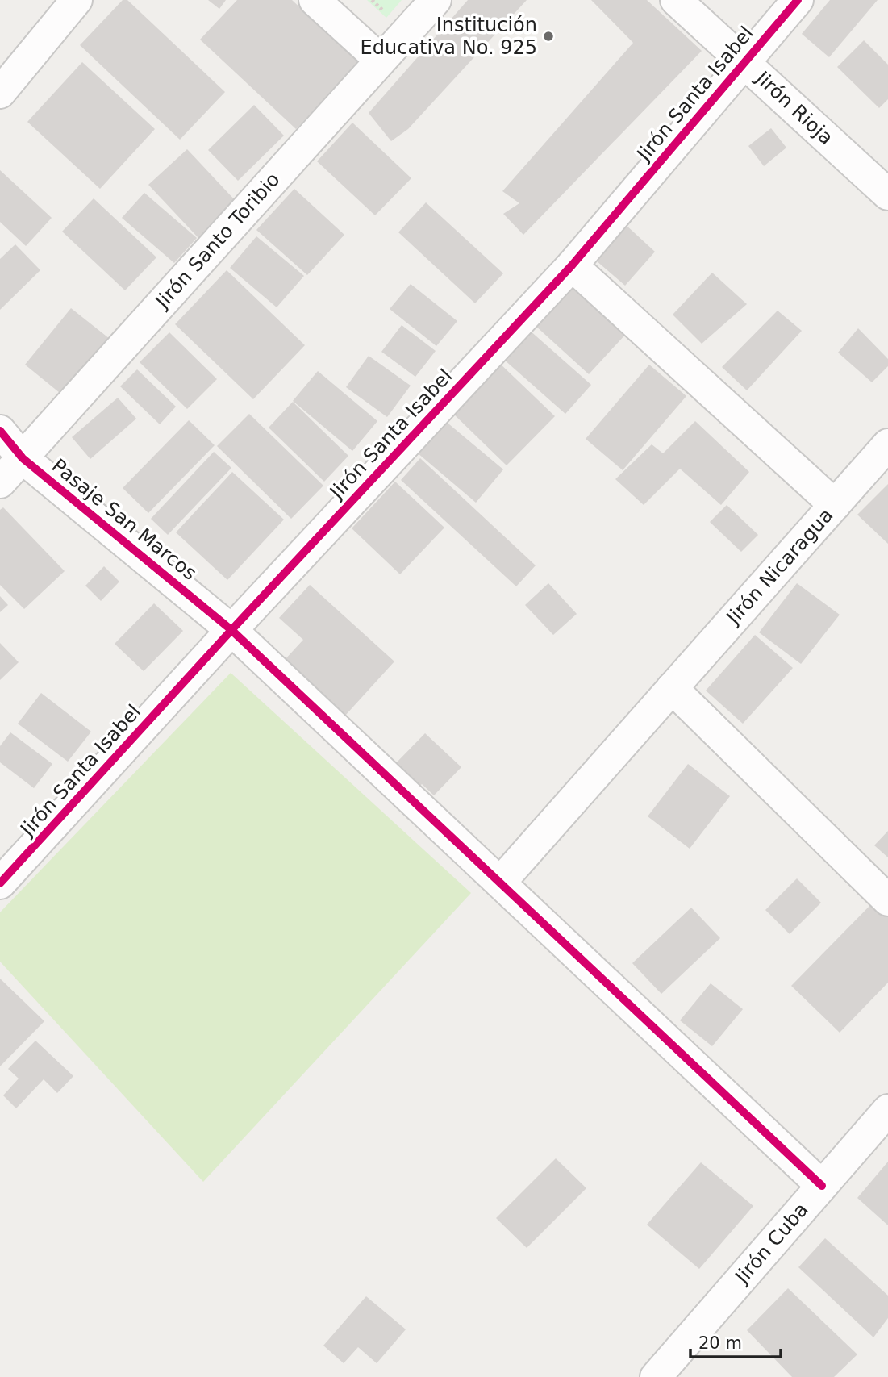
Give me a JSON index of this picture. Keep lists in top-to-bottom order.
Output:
{
  "streets": {
    "street": [
      "Jirón Santa Isabel",
      "Jirón Rioja",
      "Jirón Santo Toribio",
      "Pasaje San Marcos",
      "Jirón Nicaragua",
      "Jirón Cuba"
    ]
  },
  "crossings": [
    ["Jirón Santa Isabel", "Jirón Rioja"],
    ["Jirón Santa Isabel", "Pasaje San Marcos"],
    ["Jirón Santo Toribio", "Pasaje San Marcos"],
    ["Pasaje San Marcos", "Jirón Nicaragua"],
    ["Pasaje San Marcos", "Jirón Cuba"]
  ],
  "places": ["Institución Educativa No. 925"],
  "scale_bar": "20 m"
}
